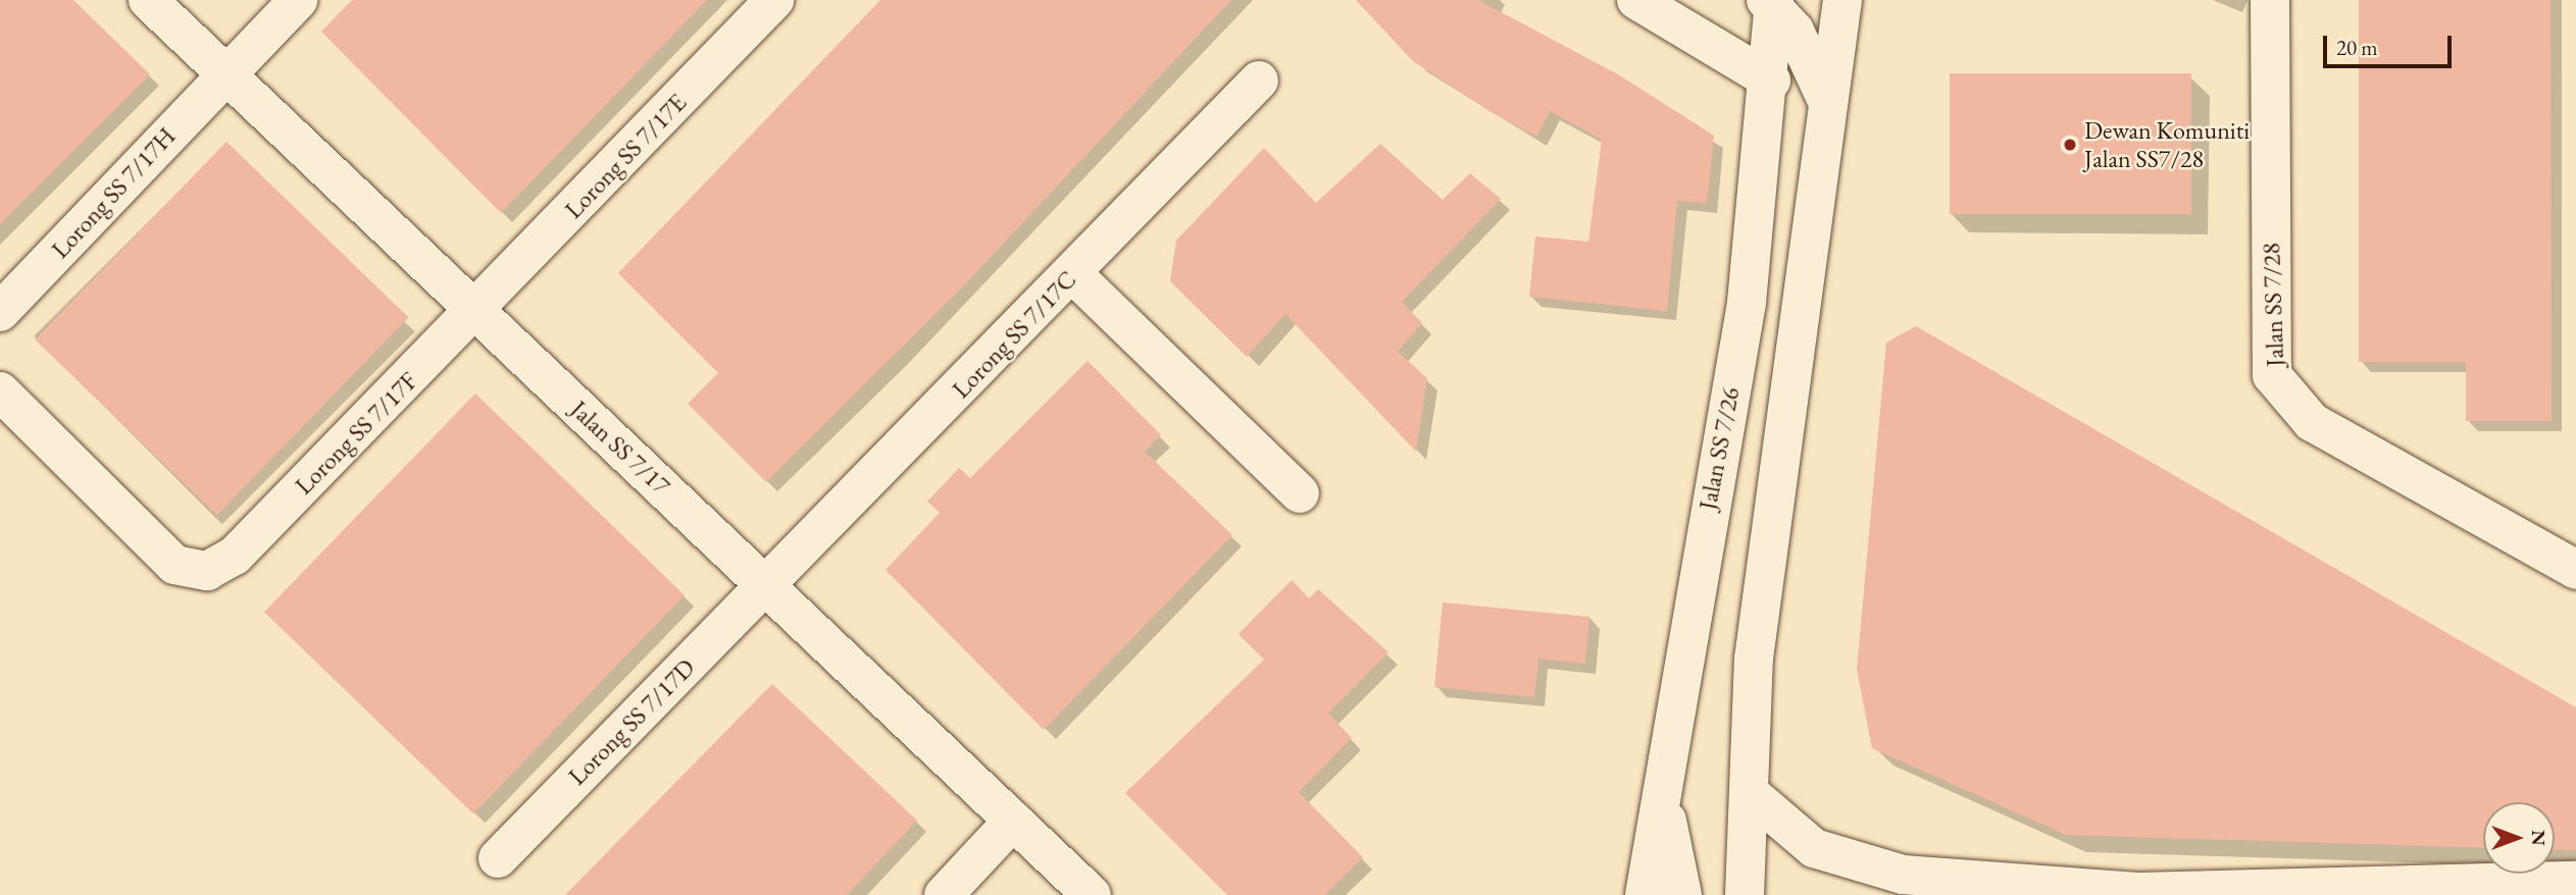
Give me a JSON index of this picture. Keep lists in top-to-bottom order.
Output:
{
  "streets": {
    "street": [
      "Lorong SS 7/17E",
      "Lorong SS 7/17H",
      "Jalan SS 7/28",
      "Lorong SS 7/17C",
      "Lorong SS 7/17F",
      "Jalan SS 7/17",
      "Jalan SS 7/26",
      "Lorong SS 7/17D"
    ]
  },
  "crossings": [
    ["Lorong SS 7/17E", "Lorong SS 7/17F"],
    ["Lorong SS 7/17E", "Jalan SS 7/17"],
    ["Lorong SS 7/17H", "Jalan SS 7/17"],
    ["Lorong SS 7/17C", "Jalan SS 7/17"],
    ["Lorong SS 7/17C", "Lorong SS 7/17D"],
    ["Lorong SS 7/17F", "Jalan SS 7/17"],
    ["Jalan SS 7/17", "Lorong SS 7/17D"]
  ],
  "places": ["Dewan Komuniti Jalan SS7/28"],
  "scale_bar": "20 m",
  "north": "right"
}
